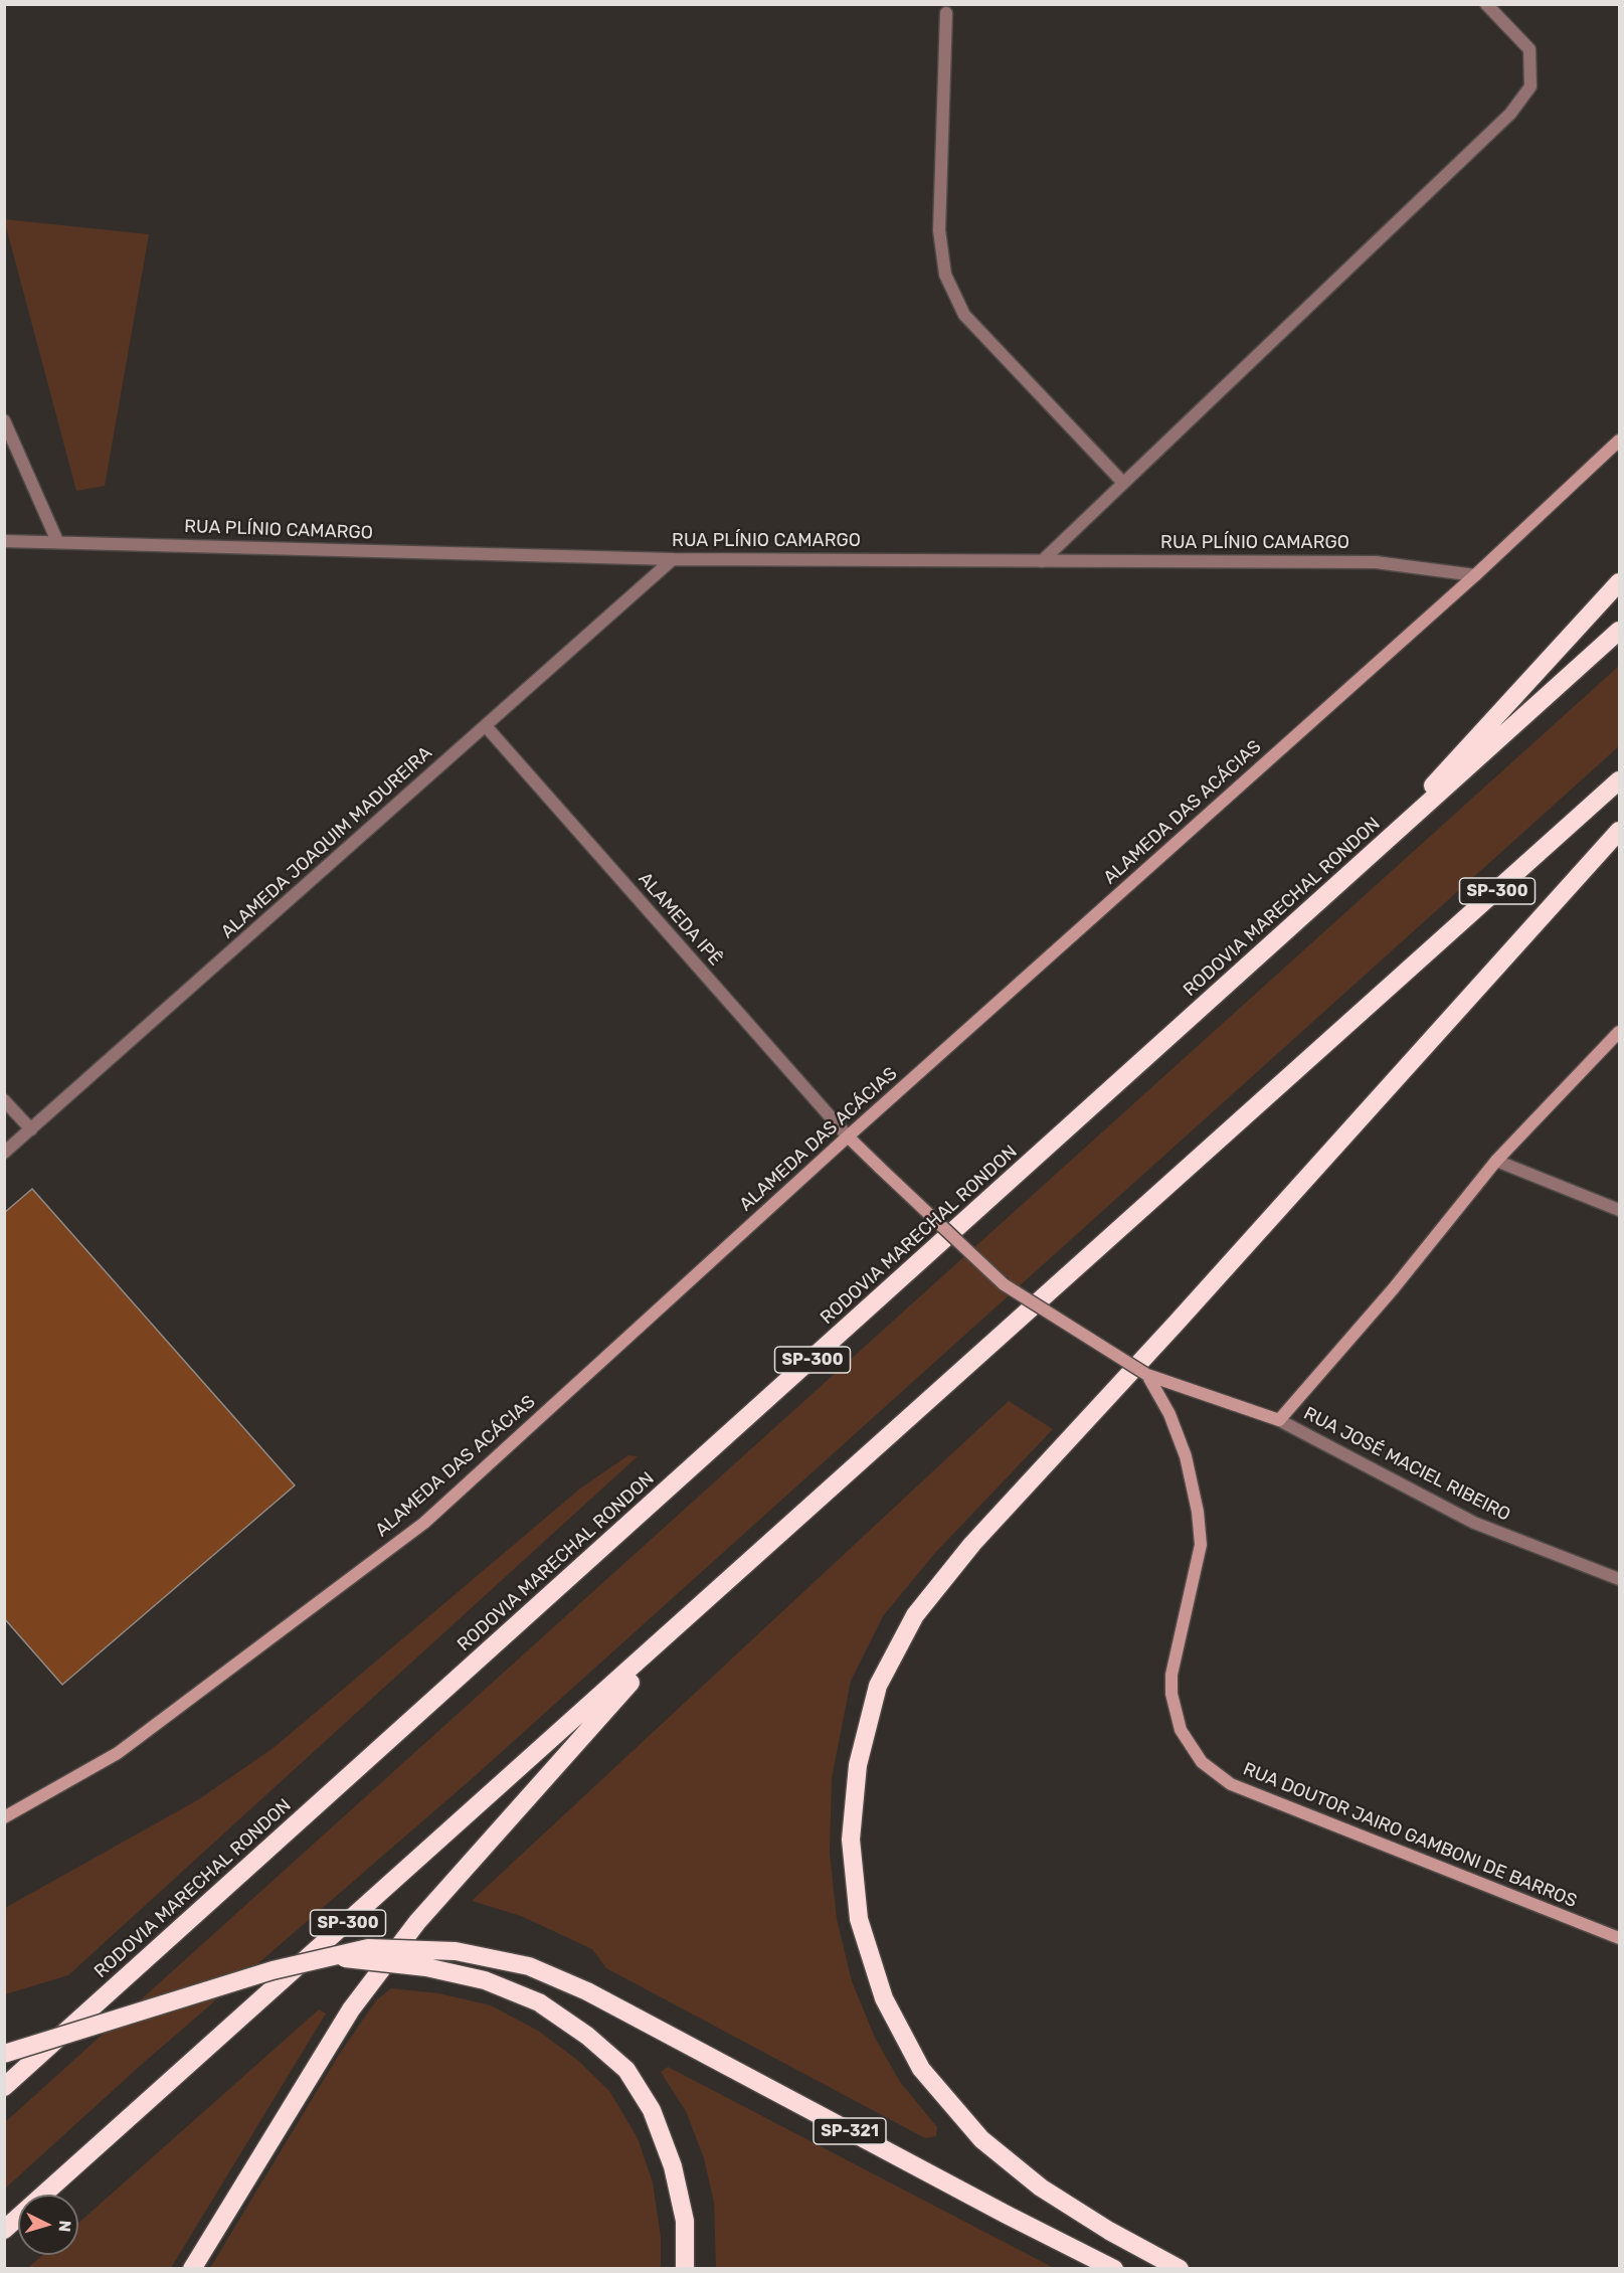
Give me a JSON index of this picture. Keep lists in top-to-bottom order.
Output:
{
  "streets": {
    "highway": ["SP-300", "RODOVIA MARECHAL RONDON", "SP-321"],
    "main road": ["ALAMEDA DAS ACÁCIAS", "RUA DOUTOR JAIRO GAMBONI DE BARROS"],
    "street": [
      "RUA PLÍNIO CAMARGO",
      "ALAMEDA JOAQUIM MADUREIRA",
      "ALAMEDA IPÊ",
      "RUA JOSÉ MACIEL RIBEIRO"
    ]
  },
  "crossings": [
    ["RUA PLÍNIO CAMARGO", "ALAMEDA DAS ACÁCIAS"],
    ["RUA PLÍNIO CAMARGO", "ALAMEDA JOAQUIM MADUREIRA"],
    ["ALAMEDA DAS ACÁCIAS", "ALAMEDA IPÊ"],
    ["ALAMEDA JOAQUIM MADUREIRA", "ALAMEDA IPÊ"]
  ],
  "north": "right"
}
